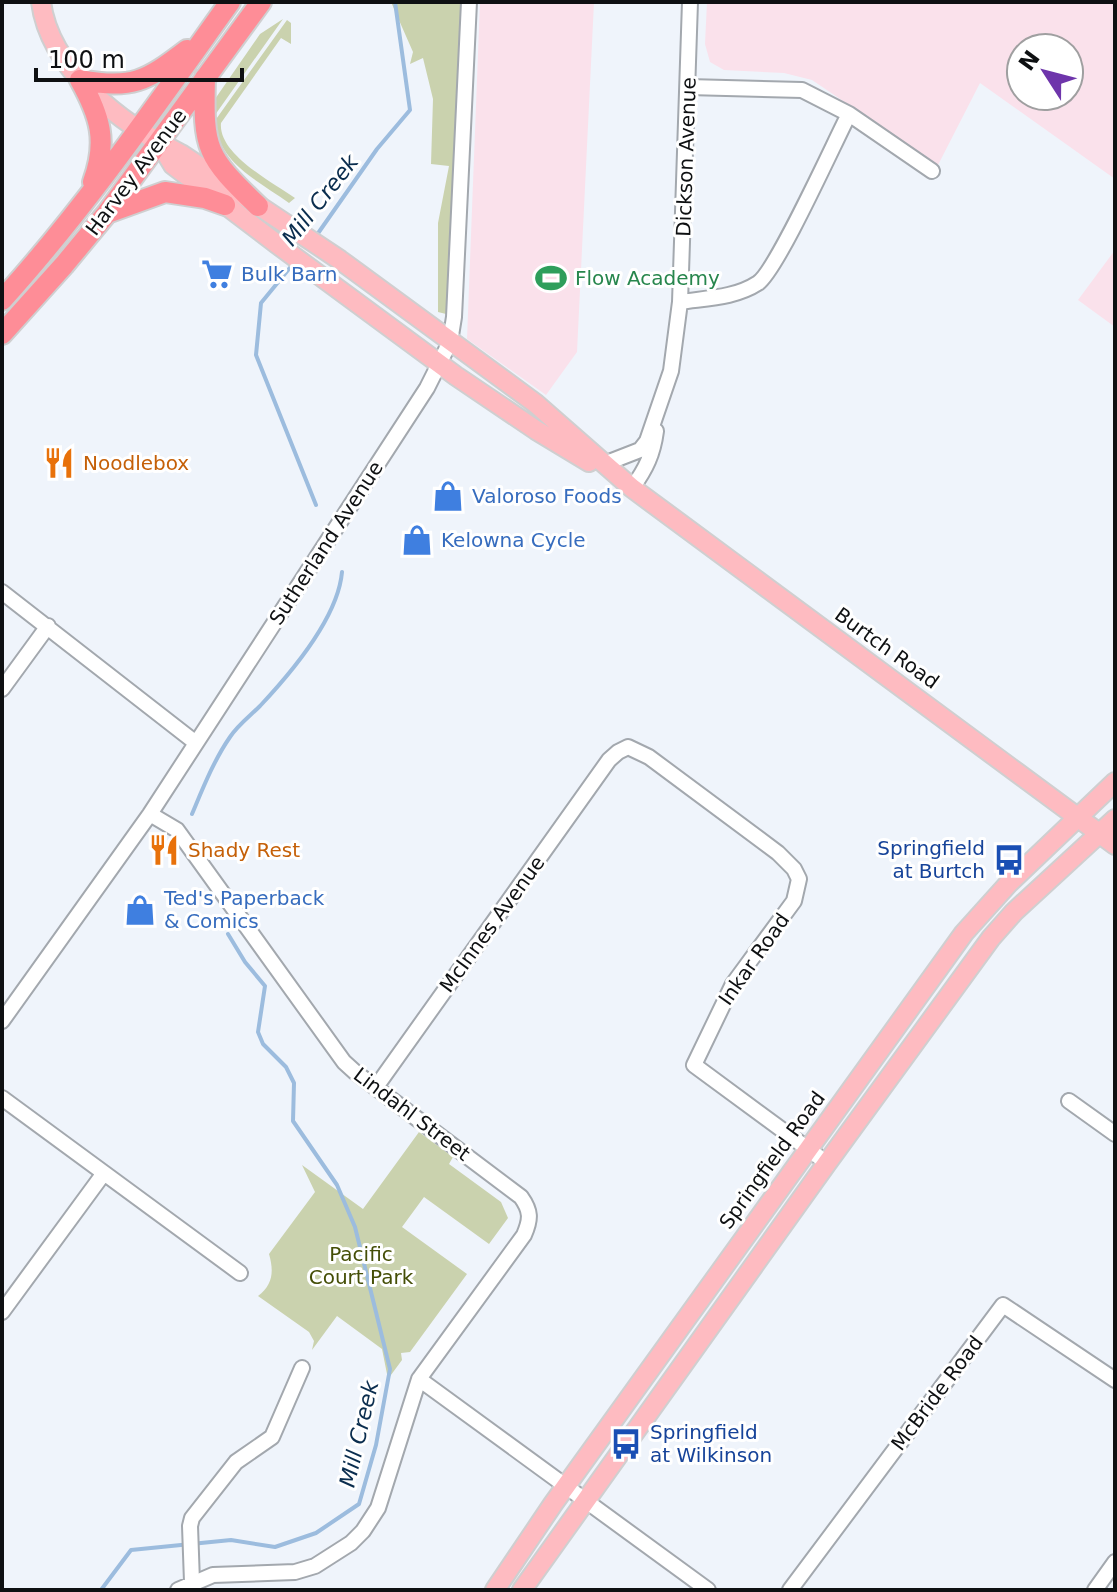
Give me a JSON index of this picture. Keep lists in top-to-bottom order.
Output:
{
  "streets": {
    "highway": ["Harvey Avenue"],
    "main road": ["Burtch Road", "Springfield Road"],
    "street": [
      "Dickson Avenue",
      "Sutherland Avenue",
      "McInnes Avenue",
      "Inkar Road",
      "Lindahl Street",
      "McBride Road"
    ]
  },
  "crossings": [
    ["Dickson Avenue", "Burtch Road"],
    ["Harvey Avenue", "Burtch Road"],
    ["Sutherland Avenue", "Burtch Road"],
    ["Sutherland Avenue", "Lindahl Street"],
    ["Burtch Road", "Springfield Road"],
    ["McInnes Avenue", "Inkar Road"],
    ["McInnes Avenue", "Lindahl Street"],
    ["Inkar Road", "Springfield Road"]
  ],
  "water": ["Mill Creek"],
  "parks": ["Pacific Court Park"],
  "places": {
    "supermarket": ["Bulk Barn"],
    "sports": ["Flow Academy"],
    "restaurant": ["Noodlebox", "Shady Rest"],
    "shop": ["Valoroso Foods", "Kelowna Cycle", "Ted's Paperback & Comics"],
    "bus stop": ["Springfield at Burtch", "Springfield at Wilkinson"]
  },
  "scale_bar": "100 m",
  "north": "top left"
}
